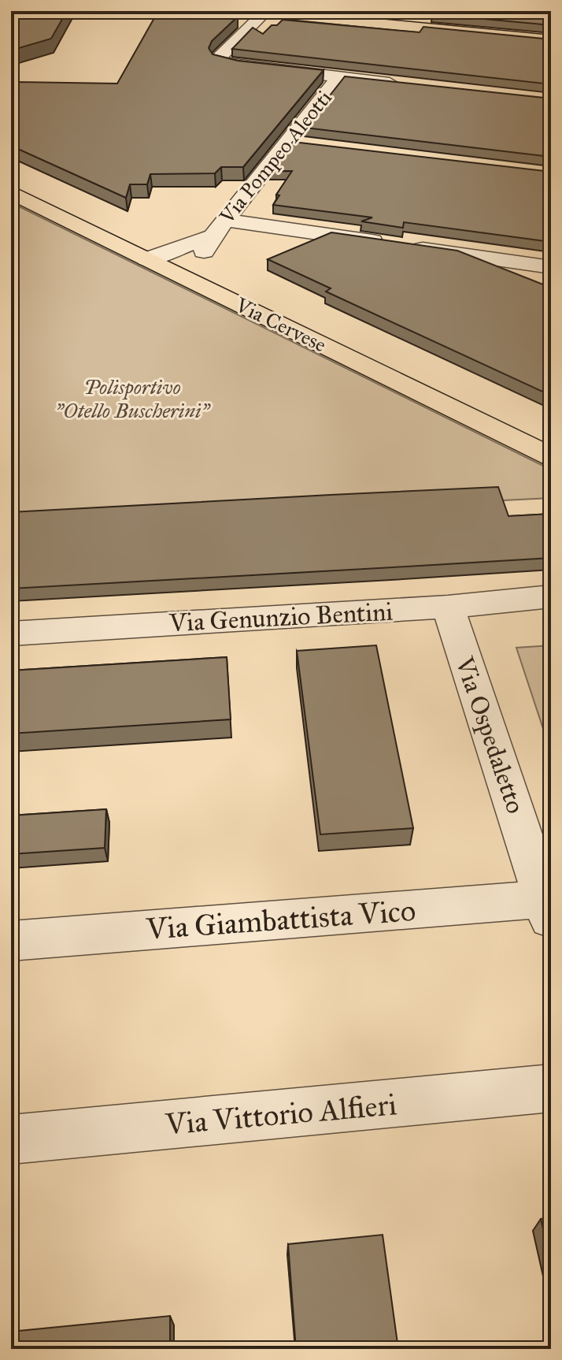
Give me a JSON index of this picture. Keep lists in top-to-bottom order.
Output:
{
  "streets": {
    "main road": ["Via Cervese"],
    "street": [
      "Via Pompeo Aleotti",
      "Via Genunzio Bentini",
      "Via Ospedaletto",
      "Via Giambattista Vico",
      "Via Vittorio Alfieri"
    ]
  },
  "crossings": [
    ["Via Genunzio Bentini", "Via Ospedaletto"],
    ["Via Ospedaletto", "Via Giambattista Vico"]
  ],
  "parks": ["Polisportivo \"Otello Buscherini\""]
}
